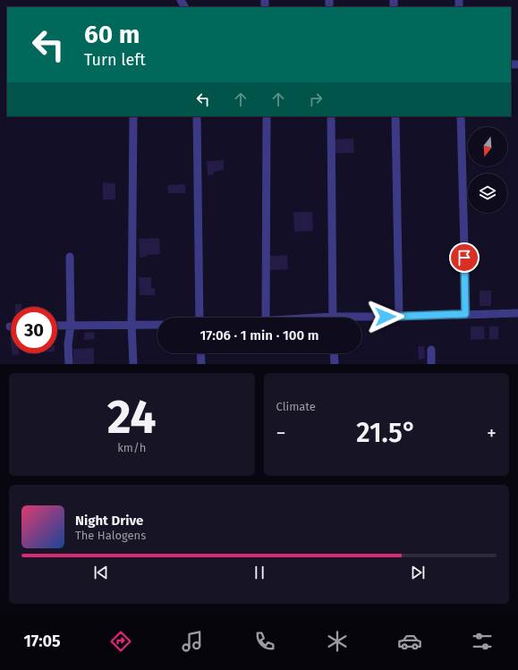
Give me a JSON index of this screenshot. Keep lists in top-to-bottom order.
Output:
{
  "north": "bottom",
  "page": {
    "turn": ["60 m", "Turn left"],
    "limit": "30",
    "trip": "17:06 · 1 min · 100 m",
    "tile": [
      ["24", "km/h"],
      "Climate"
    ],
    "heat": ["−", "21.5°", "+"],
    "song": ["Night Drive", "The Halogens"],
    "tabs": "17:05"
  }
}
